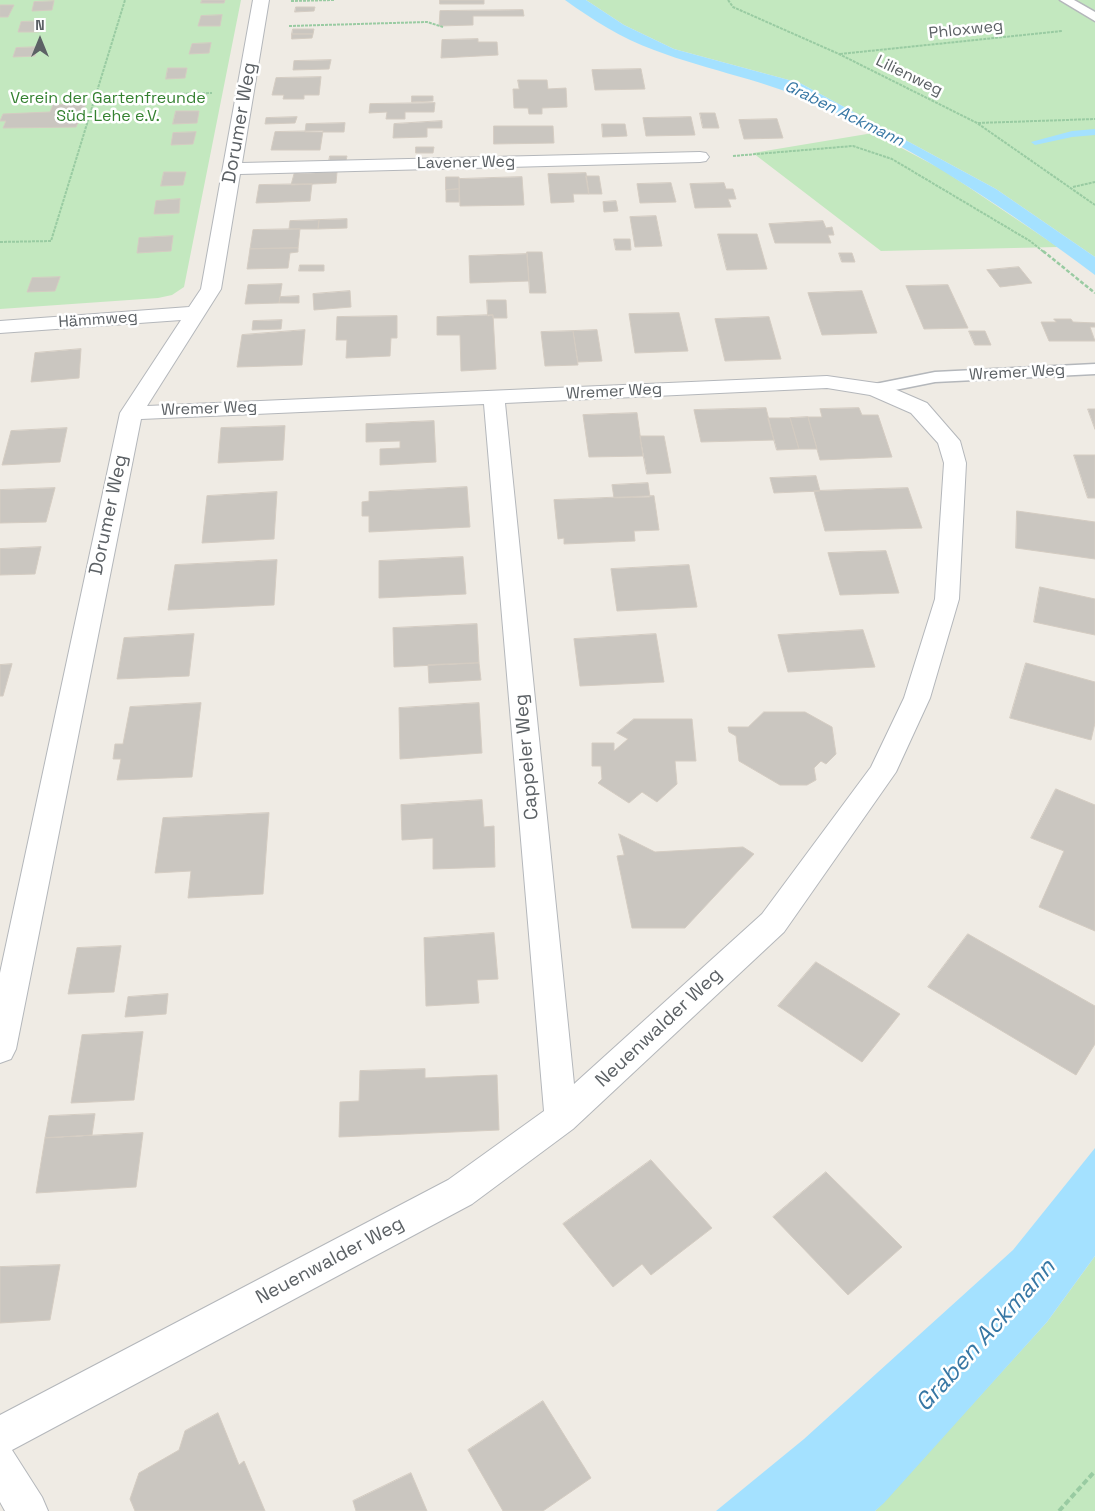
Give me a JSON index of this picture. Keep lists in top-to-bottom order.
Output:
{
  "streets": {
    "street": [
      "Dorumer Weg",
      "Lavener Weg",
      "Hämmweg",
      "Wremer Weg",
      "Cappeler Weg",
      "Neuenwalder Weg"
    ],
    "path": ["Phloxweg", "Lilienweg"]
  },
  "crossings": [
    ["Phloxweg", "Lilienweg"],
    ["Dorumer Weg", "Lavener Weg"],
    ["Dorumer Weg", "Hämmweg"],
    ["Dorumer Weg", "Wremer Weg"],
    ["Wremer Weg", "Cappeler Weg"],
    ["Wremer Weg", "Neuenwalder Weg"],
    ["Cappeler Weg", "Neuenwalder Weg"]
  ],
  "water": ["Graben Ackmann"],
  "parks": ["Verein der Gartenfreunde Süd-Lehe e.V."],
  "north": "top"
}
